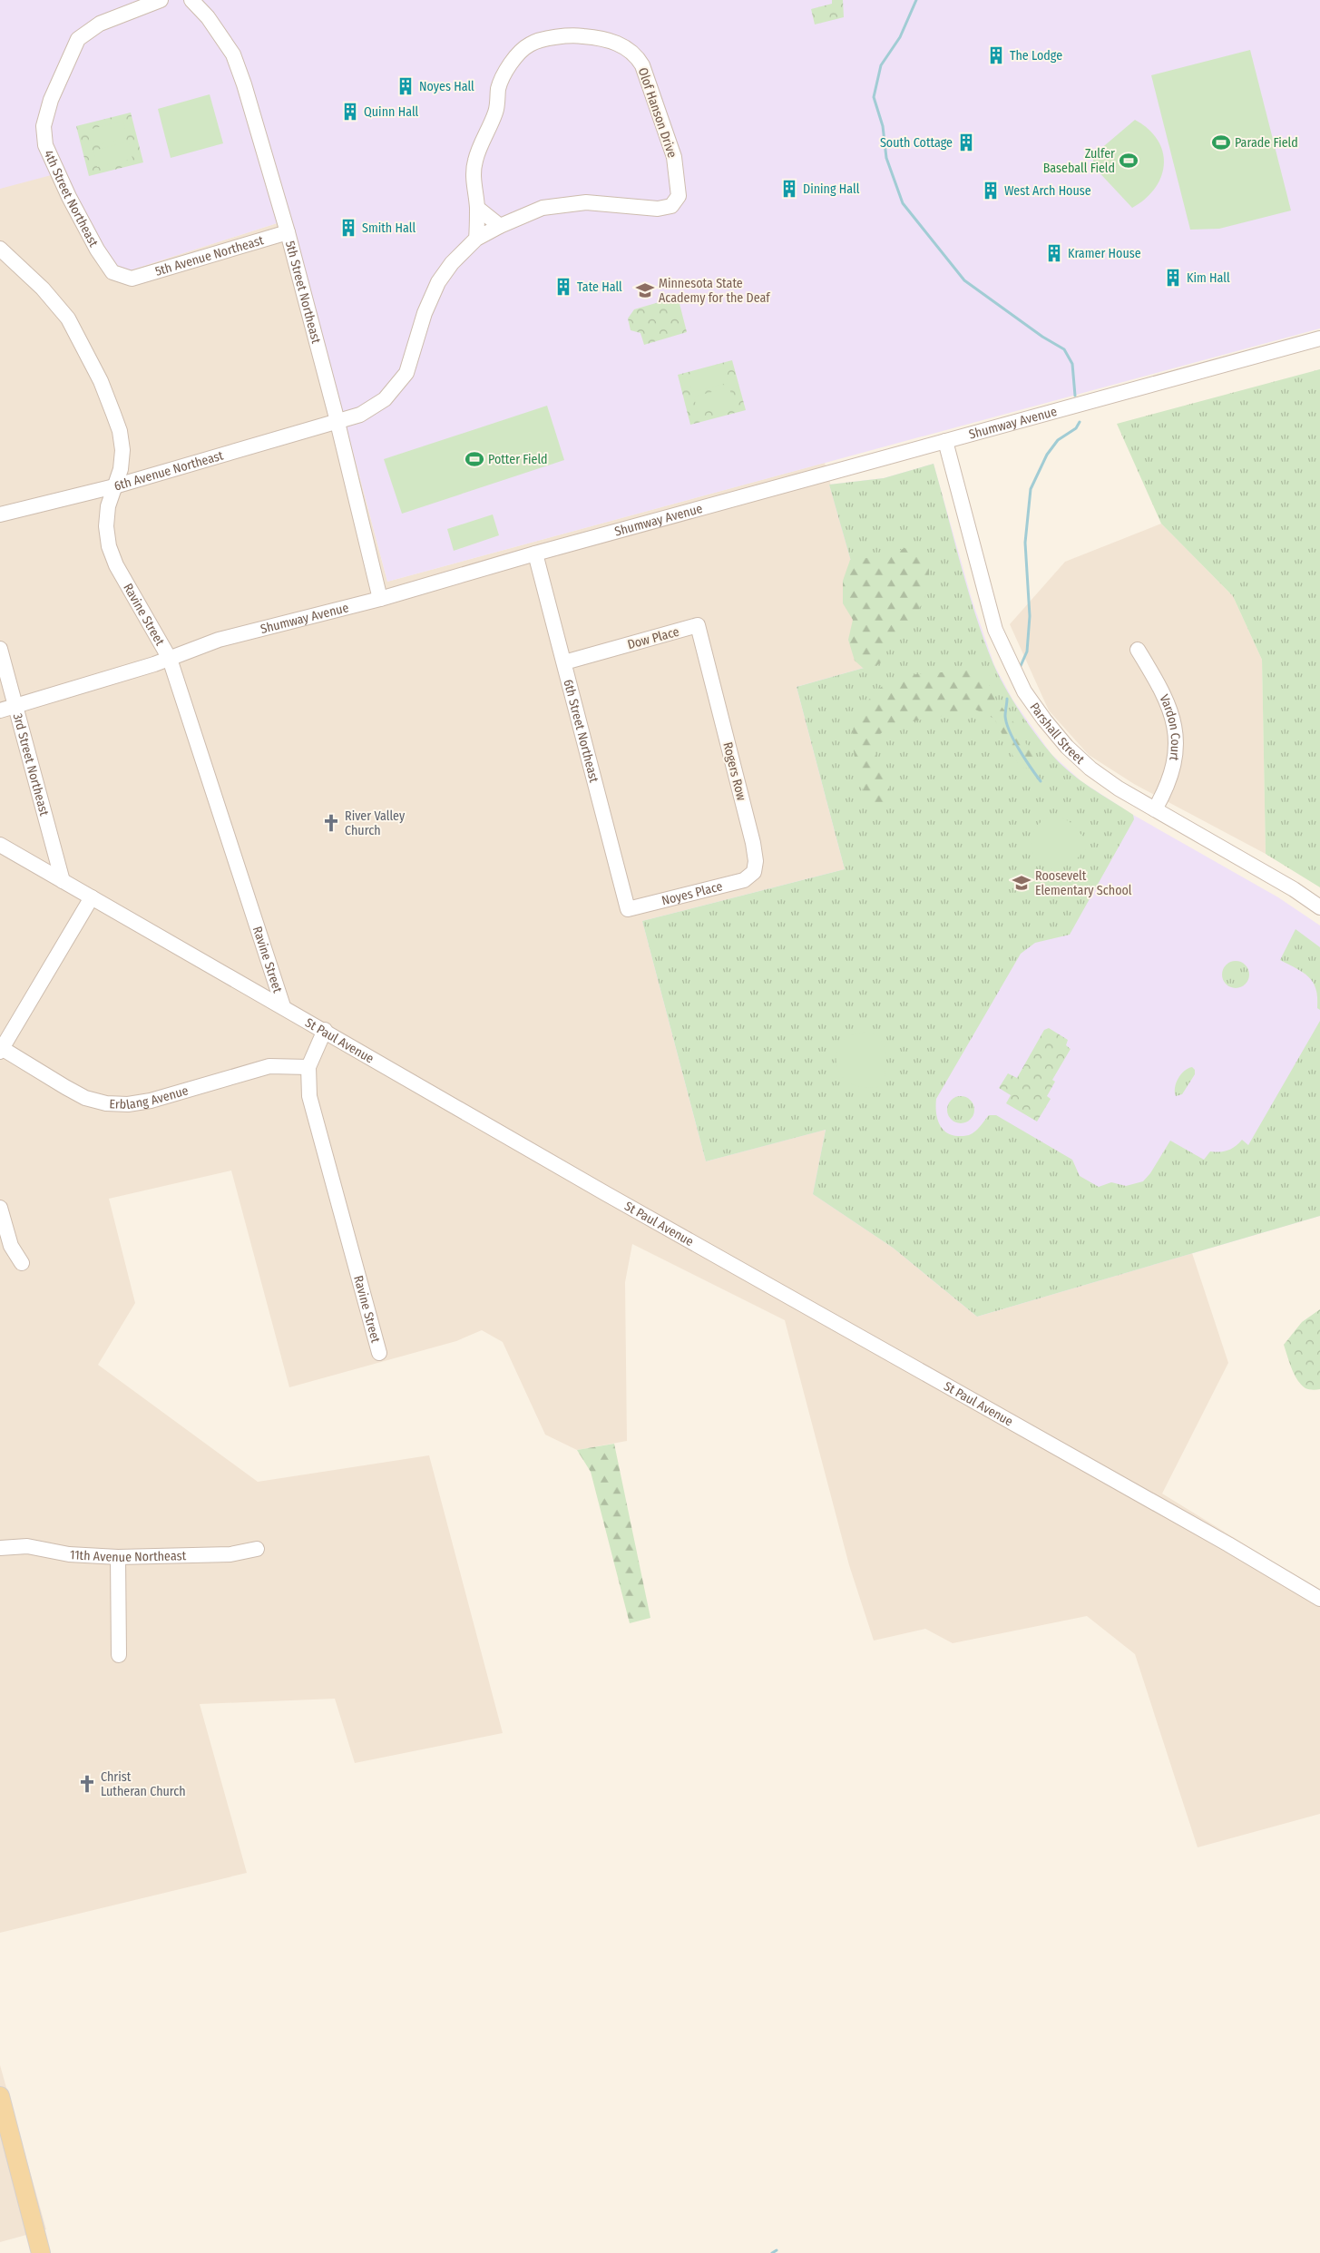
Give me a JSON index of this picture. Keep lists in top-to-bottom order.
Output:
{
  "streets": {
    "street": [
      "Olof Hanson Drive",
      "4th Street Northeast",
      "5th Avenue Northeast",
      "5th Street Northeast",
      "Shumway Avenue",
      "6th Avenue Northeast",
      "Ravine Street",
      "Dow Place",
      "Vardon Court",
      "6th Street Northeast",
      "Parshall Street",
      "3rd Street Northeast",
      "Rogers Row",
      "Noyes Place",
      "St Paul Avenue",
      "Erblang Avenue",
      "11th Avenue Northeast"
    ]
  },
  "crossings": [
    ["Olof Hanson Drive", "5th Street Northeast"],
    ["Olof Hanson Drive", "6th Avenue Northeast"],
    ["4th Street Northeast", "5th Avenue Northeast"],
    ["5th Avenue Northeast", "5th Street Northeast"],
    ["5th Street Northeast", "Shumway Avenue"],
    ["5th Street Northeast", "6th Avenue Northeast"],
    ["Shumway Avenue", "Ravine Street"],
    ["Shumway Avenue", "6th Street Northeast"],
    ["Shumway Avenue", "Parshall Street"],
    ["Shumway Avenue", "3rd Street Northeast"],
    ["6th Avenue Northeast", "Ravine Street"],
    ["Ravine Street", "St Paul Avenue"],
    ["Ravine Street", "Erblang Avenue"],
    ["Dow Place", "6th Street Northeast"],
    ["Dow Place", "Rogers Row"],
    ["Vardon Court", "Parshall Street"],
    ["6th Street Northeast", "Noyes Place"],
    ["3rd Street Northeast", "St Paul Avenue"],
    ["Rogers Row", "Noyes Place"]
  ],
  "places": {
    "building": [
      "The Lodge",
      "Noyes Hall",
      "Quinn Hall",
      "South Cottage",
      "Dining Hall",
      "West Arch House",
      "Smith Hall",
      "Kramer House",
      "Kim Hall",
      "Tate Hall"
    ],
    "sports": ["Parade Field", "Zulfer Baseball Field", "Potter Field"],
    "school or university": ["Minnesota State Academy for the Deaf", "Roosevelt Elementary School"],
    "church": ["River Valley Church", "Christ Lutheran Church"]
  }
}
